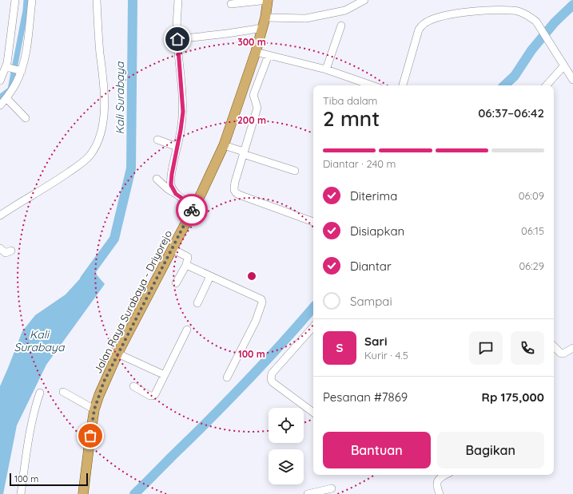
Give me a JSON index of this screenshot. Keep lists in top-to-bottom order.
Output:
{
  "streets": {
    "main road": ["Jalan Raya Surabaya - Driyorejo"]
  },
  "water": ["Kali Surabaya"],
  "scale_bar": "100 m",
  "page": {
    "heading": ["2 mnt", "Tiba dalam", "06:37–06:42"],
    "panel": [
      "Sari",
      "Kurir · 4.5",
      "Pesanan #7869",
      "Rp 175,000"
    ],
    "bar": "Diantar · 240 m",
    "list": [
      ["Diterima", "06:09"],
      ["Disiapkan", "06:15"],
      ["Diantar", "06:29"],
      "Sampai"
    ],
    "round": "S",
    "buttons": ["Bantuan", "Bagikan"],
    "scale": "100 m"
  },
  "rings": ["300 m", "200 m", "100 m"]
}
